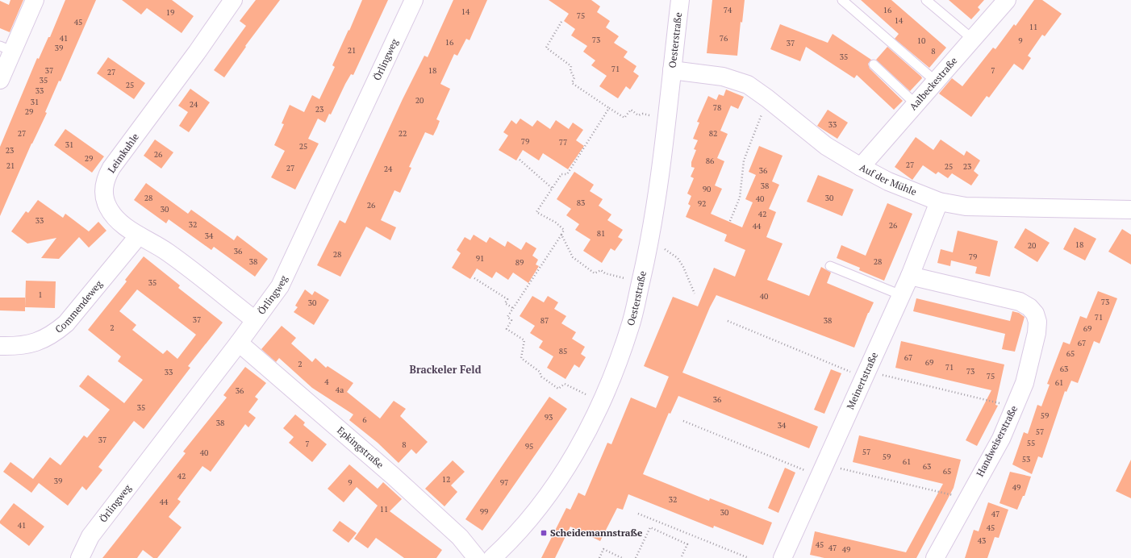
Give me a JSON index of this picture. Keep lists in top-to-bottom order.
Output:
{
  "streets": {
    "street": [
      "Oesterstraße",
      "Örlingweg",
      "Aalbeckestraße",
      "Leimkuhle",
      "Auf der Mühle",
      "Commendeweg",
      "Meinertstraße",
      "Handweiserstraße",
      "Epkingstraße"
    ]
  },
  "crossings": [
    ["Oesterstraße", "Auf der Mühle"],
    ["Örlingweg", "Leimkuhle"],
    ["Örlingweg", "Epkingstraße"],
    ["Aalbeckestraße", "Auf der Mühle"],
    ["Leimkuhle", "Commendeweg"],
    ["Auf der Mühle", "Meinertstraße"],
    ["Meinertstraße", "Handweiserstraße"]
  ],
  "districts": ["Brackeler Feld"],
  "places": {
    "transit": ["Scheidemannstraße"]
  },
  "house_numbers": [
    "74",
    "16",
    "14",
    "19",
    "75",
    "14",
    "45",
    "11",
    "41",
    "76",
    "73",
    "10",
    "9",
    "16",
    "37",
    "39",
    "21",
    "8",
    "35",
    "71",
    "37",
    "18",
    "7",
    "27",
    "35",
    "25",
    "33",
    "20",
    "31",
    "24",
    "78",
    "23",
    "29",
    "33",
    "27",
    "22",
    "82",
    "79",
    "77",
    "31",
    "25",
    "23",
    "26",
    "29",
    "86",
    "27",
    "21",
    "25",
    "23",
    "27",
    "24",
    "36",
    "38",
    "90",
    "28",
    "30",
    "40",
    "83",
    "92",
    "26",
    "30",
    "42",
    "33",
    "32",
    "26",
    "44",
    "81",
    "34",
    "18",
    "20",
    "36",
    "28",
    "79",
    "91",
    "38",
    "28",
    "89",
    "35",
    "1",
    "40",
    "73",
    "30",
    "71",
    "37",
    "87",
    "38",
    "2",
    "69",
    "67",
    "85",
    "65",
    "67",
    "69",
    "2",
    "71",
    "63",
    "73",
    "33",
    "75",
    "4",
    "61",
    "4a",
    "36",
    "36",
    "35",
    "59",
    "93",
    "6",
    "38",
    "34",
    "57",
    "37",
    "55",
    "7",
    "8",
    "95",
    "57",
    "40",
    "59",
    "53",
    "61",
    "63",
    "65",
    "42",
    "12",
    "39",
    "9",
    "97",
    "49",
    "32",
    "44",
    "11",
    "99",
    "30",
    "47",
    "41",
    "45",
    "43",
    "45",
    "47",
    "49"
  ]
}
